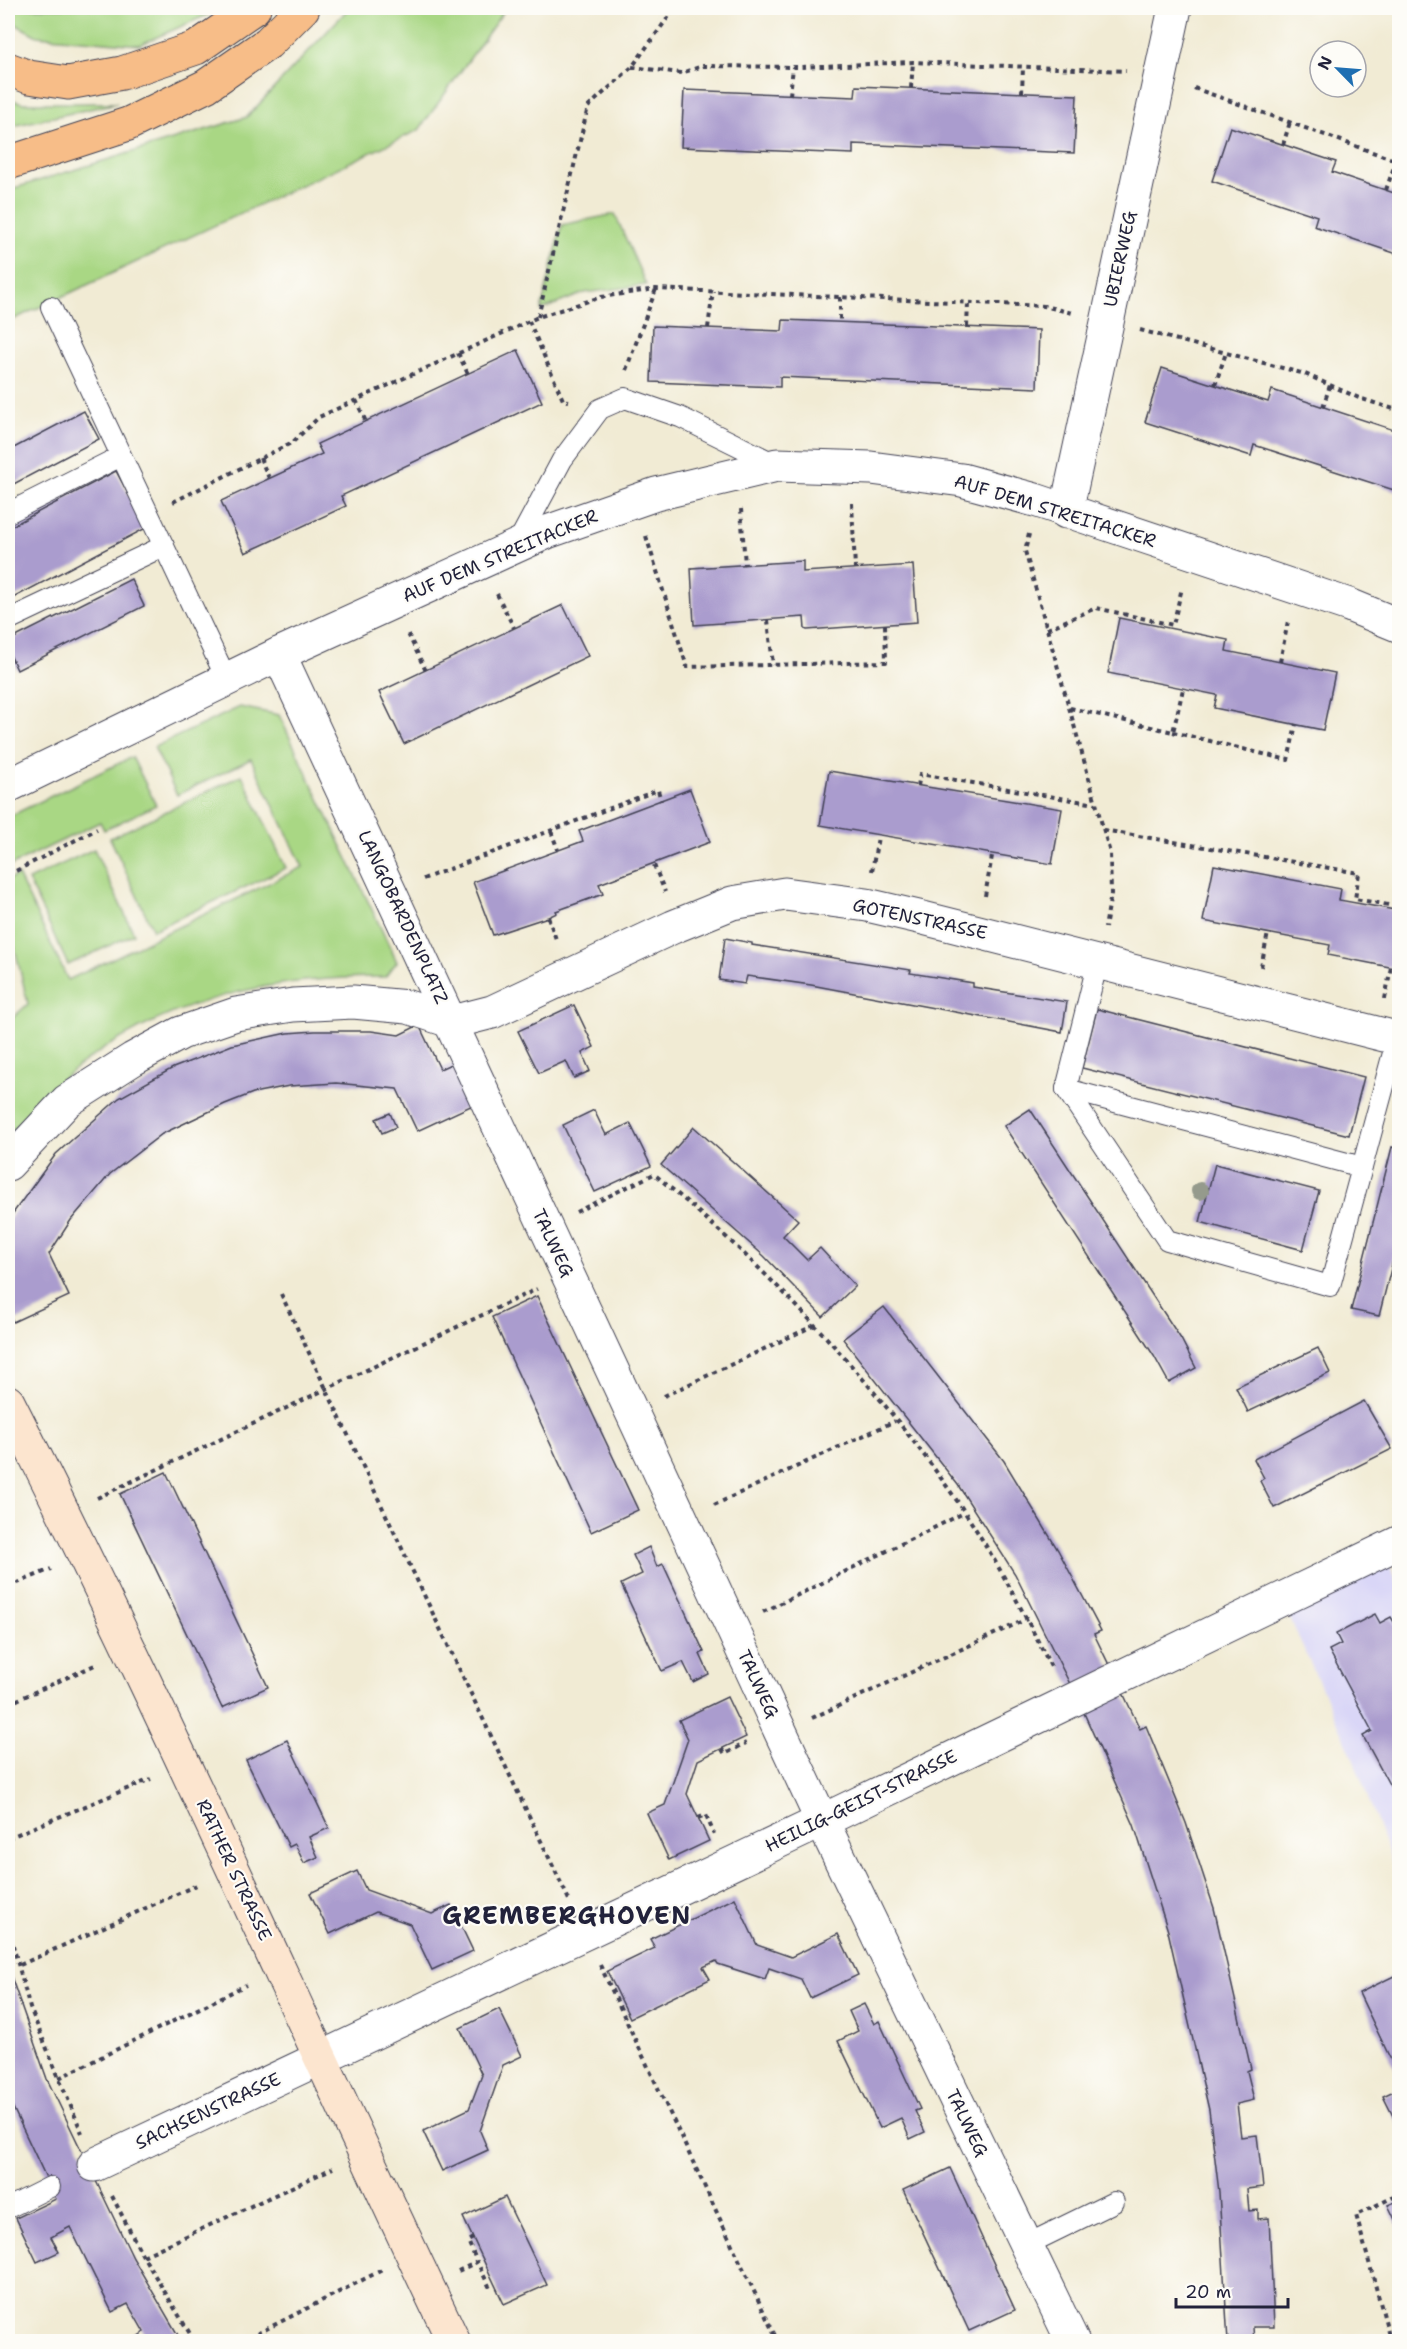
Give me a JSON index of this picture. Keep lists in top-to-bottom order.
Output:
{
  "streets": {
    "street": [
      "UBIERWEG",
      "AUF DEM STREITACKER",
      "LANGOBARDENPLATZ",
      "GOTENSTRASSE",
      "TALWEG",
      "HEILIG-GEIST-STRASSE",
      "RATHER STRASSE",
      "SACHSENSTRASSE"
    ]
  },
  "crossings": [
    ["UBIERWEG", "AUF DEM STREITACKER"],
    ["AUF DEM STREITACKER", "LANGOBARDENPLATZ"],
    ["LANGOBARDENPLATZ", "GOTENSTRASSE"],
    ["LANGOBARDENPLATZ", "TALWEG"],
    ["GOTENSTRASSE", "TALWEG"],
    ["TALWEG", "HEILIG-GEIST-STRASSE"],
    ["HEILIG-GEIST-STRASSE", "RATHER STRASSE"],
    ["HEILIG-GEIST-STRASSE", "SACHSENSTRASSE"],
    ["RATHER STRASSE", "SACHSENSTRASSE"]
  ],
  "districts": ["GREMBERGHOVEN"],
  "scale_bar": "20 m",
  "north": "top left"
}
